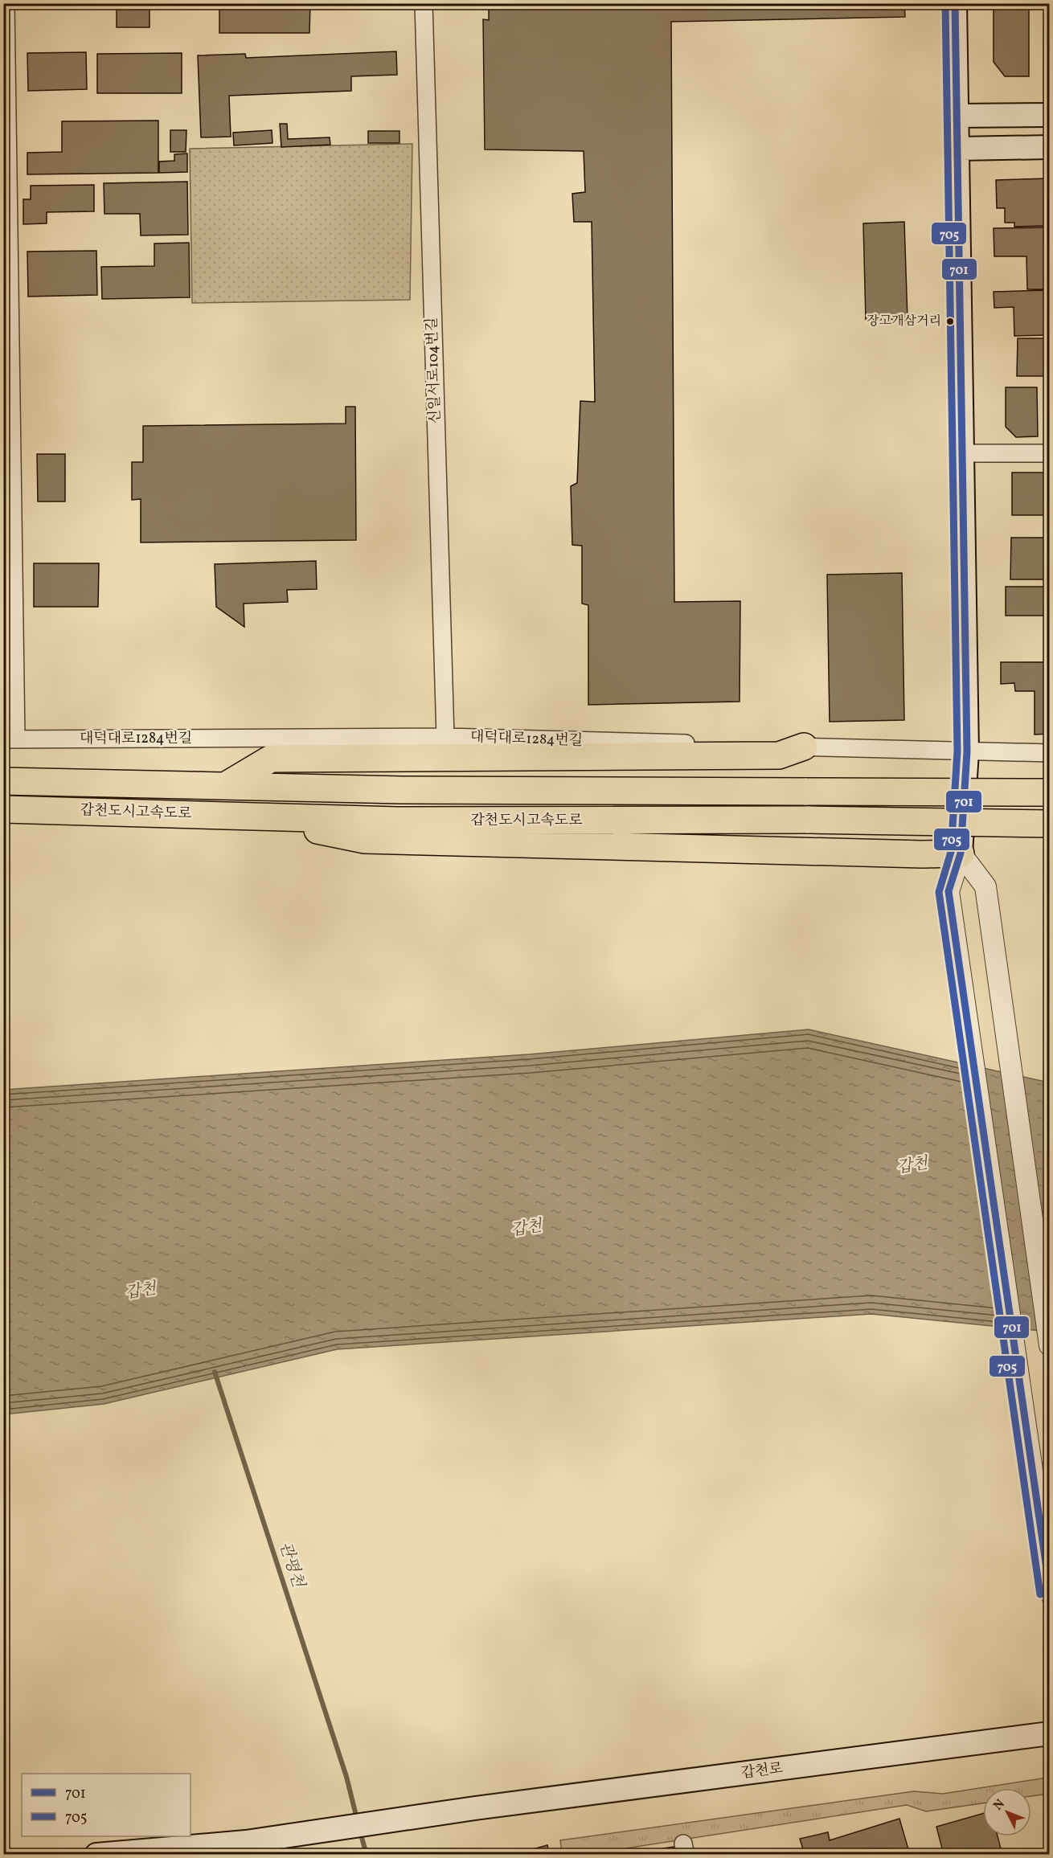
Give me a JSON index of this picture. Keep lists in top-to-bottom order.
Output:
{
  "streets": {
    "highway": ["갑천도시고속도로"],
    "main road": ["갑천로"],
    "street": ["신일서로104번길", "대덕대로1284번길"]
  },
  "crossings": [
    ["신일서로104번길", "대덕대로1284번길"]
  ],
  "water": ["갑천", "관평천"],
  "places": ["장고개삼거리"],
  "lines": ["transit line 701", "transit line 705"],
  "legend": ["701", "705"],
  "north": "top left"
}
